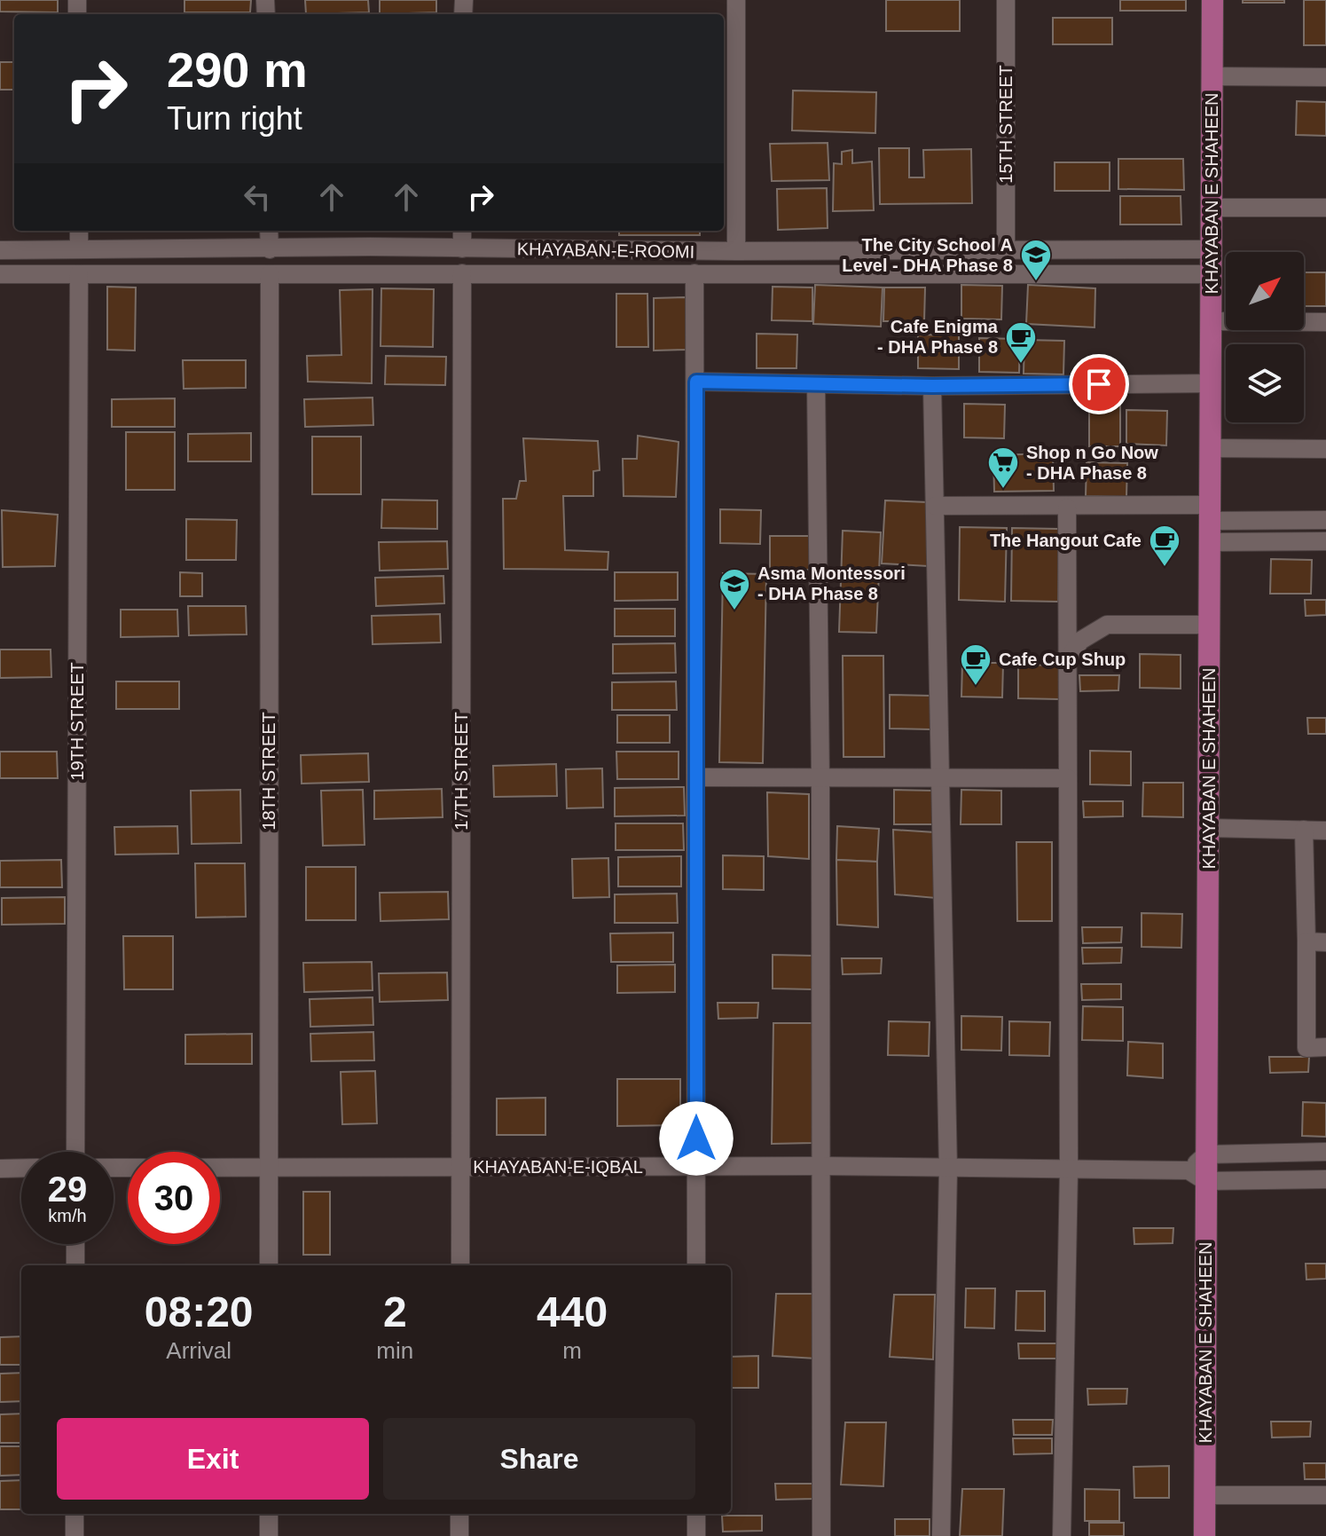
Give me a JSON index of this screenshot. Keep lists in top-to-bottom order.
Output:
{
  "streets": {
    "main road": ["KHAYABAN E SHAHEEN"],
    "street": [
      "15TH STREET",
      "KHAYABAN-E-ROOMI",
      "19TH STREET",
      "18TH STREET",
      "17TH STREET",
      "KHAYABAN-E-IQBAL"
    ]
  },
  "crossings": [
    ["15TH STREET", "KHAYABAN-E-ROOMI"],
    ["KHAYABAN E SHAHEEN", "KHAYABAN-E-ROOMI"],
    ["KHAYABAN E SHAHEEN", "KHAYABAN-E-IQBAL"],
    ["KHAYABAN-E-ROOMI", "19TH STREET"],
    ["KHAYABAN-E-ROOMI", "18TH STREET"],
    ["KHAYABAN-E-ROOMI", "17TH STREET"],
    ["18TH STREET", "KHAYABAN-E-IQBAL"],
    ["17TH STREET", "KHAYABAN-E-IQBAL"]
  ],
  "places": {
    "school or university": ["The City School A Level - DHA Phase 8", "Asma Montessori - DHA Phase 8"],
    "cafe": ["Cafe Enigma - DHA Phase 8", "The Hangout Cafe", "Cafe Cup Shup"],
    "supermarket": ["Shop n Go Now - DHA Phase 8"]
  },
  "north": "top right",
  "page": {
    "turn": ["290 m", "Turn right"],
    "speed": "29 km/h",
    "limit": "30",
    "eta": [
      "08:20",
      "Arrival",
      "2",
      "min",
      "440",
      "m"
    ],
    "buttons": ["Exit", "Share"]
  }
}
